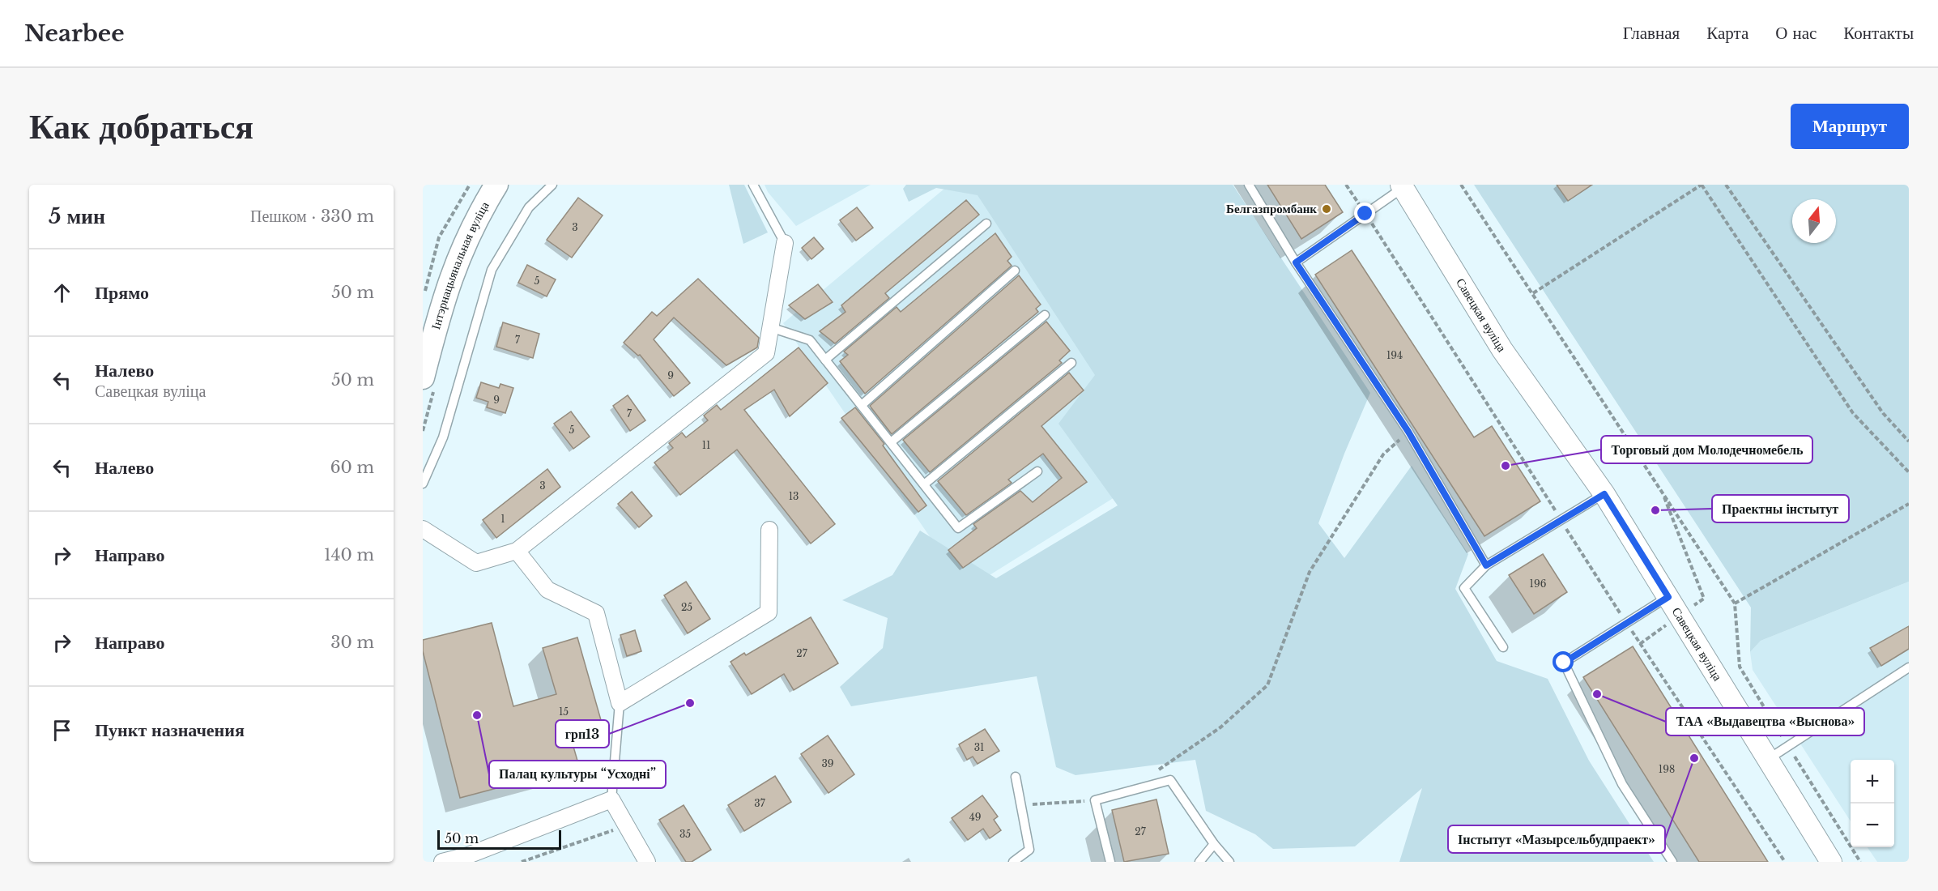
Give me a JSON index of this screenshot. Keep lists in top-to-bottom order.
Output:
{
  "streets": {
    "main road": ["Інтэрнацыянальная вуліца"],
    "street": ["Савецкая вуліца"]
  },
  "places": [
    "Белгазпромбанк",
    "Торговый дом Молодечномебель",
    "Праектны інстытут",
    "ТАА «Выдавецтва «Выснова»",
    "грп13",
    "Палац культуры “Усходні”",
    "Інстытут «Мазырсельбудпраект»"
  ],
  "house_numbers": [
    "3",
    "5",
    "7",
    "194",
    "9",
    "9",
    "7",
    "5",
    "11",
    "3",
    "13",
    "1",
    "196",
    "25",
    "27",
    "15",
    "31",
    "39",
    "198",
    "37",
    "49",
    "27",
    "35"
  ],
  "scale_bar": "50 m",
  "north": "top",
  "page": {
    "header": "Nearbee",
    "nav": [
      "Главная",
      "Карта",
      "О нас",
      "Контакты"
    ],
    "buttons": "Маршрут",
    "title": "Как добраться",
    "heading": ["5 мин", "Пешком · 330 m"],
    "list": [
      ["Прямо", "50 m"],
      ["Налево", "Савецкая вуліца", "50 m"],
      ["Налево", "60 m"],
      ["Направо", "140 m"],
      ["Направо", "30 m"],
      "Пункт назначения"
    ],
    "map_buttons": ["+", "−"],
    "scale": "50 m"
  }
}
